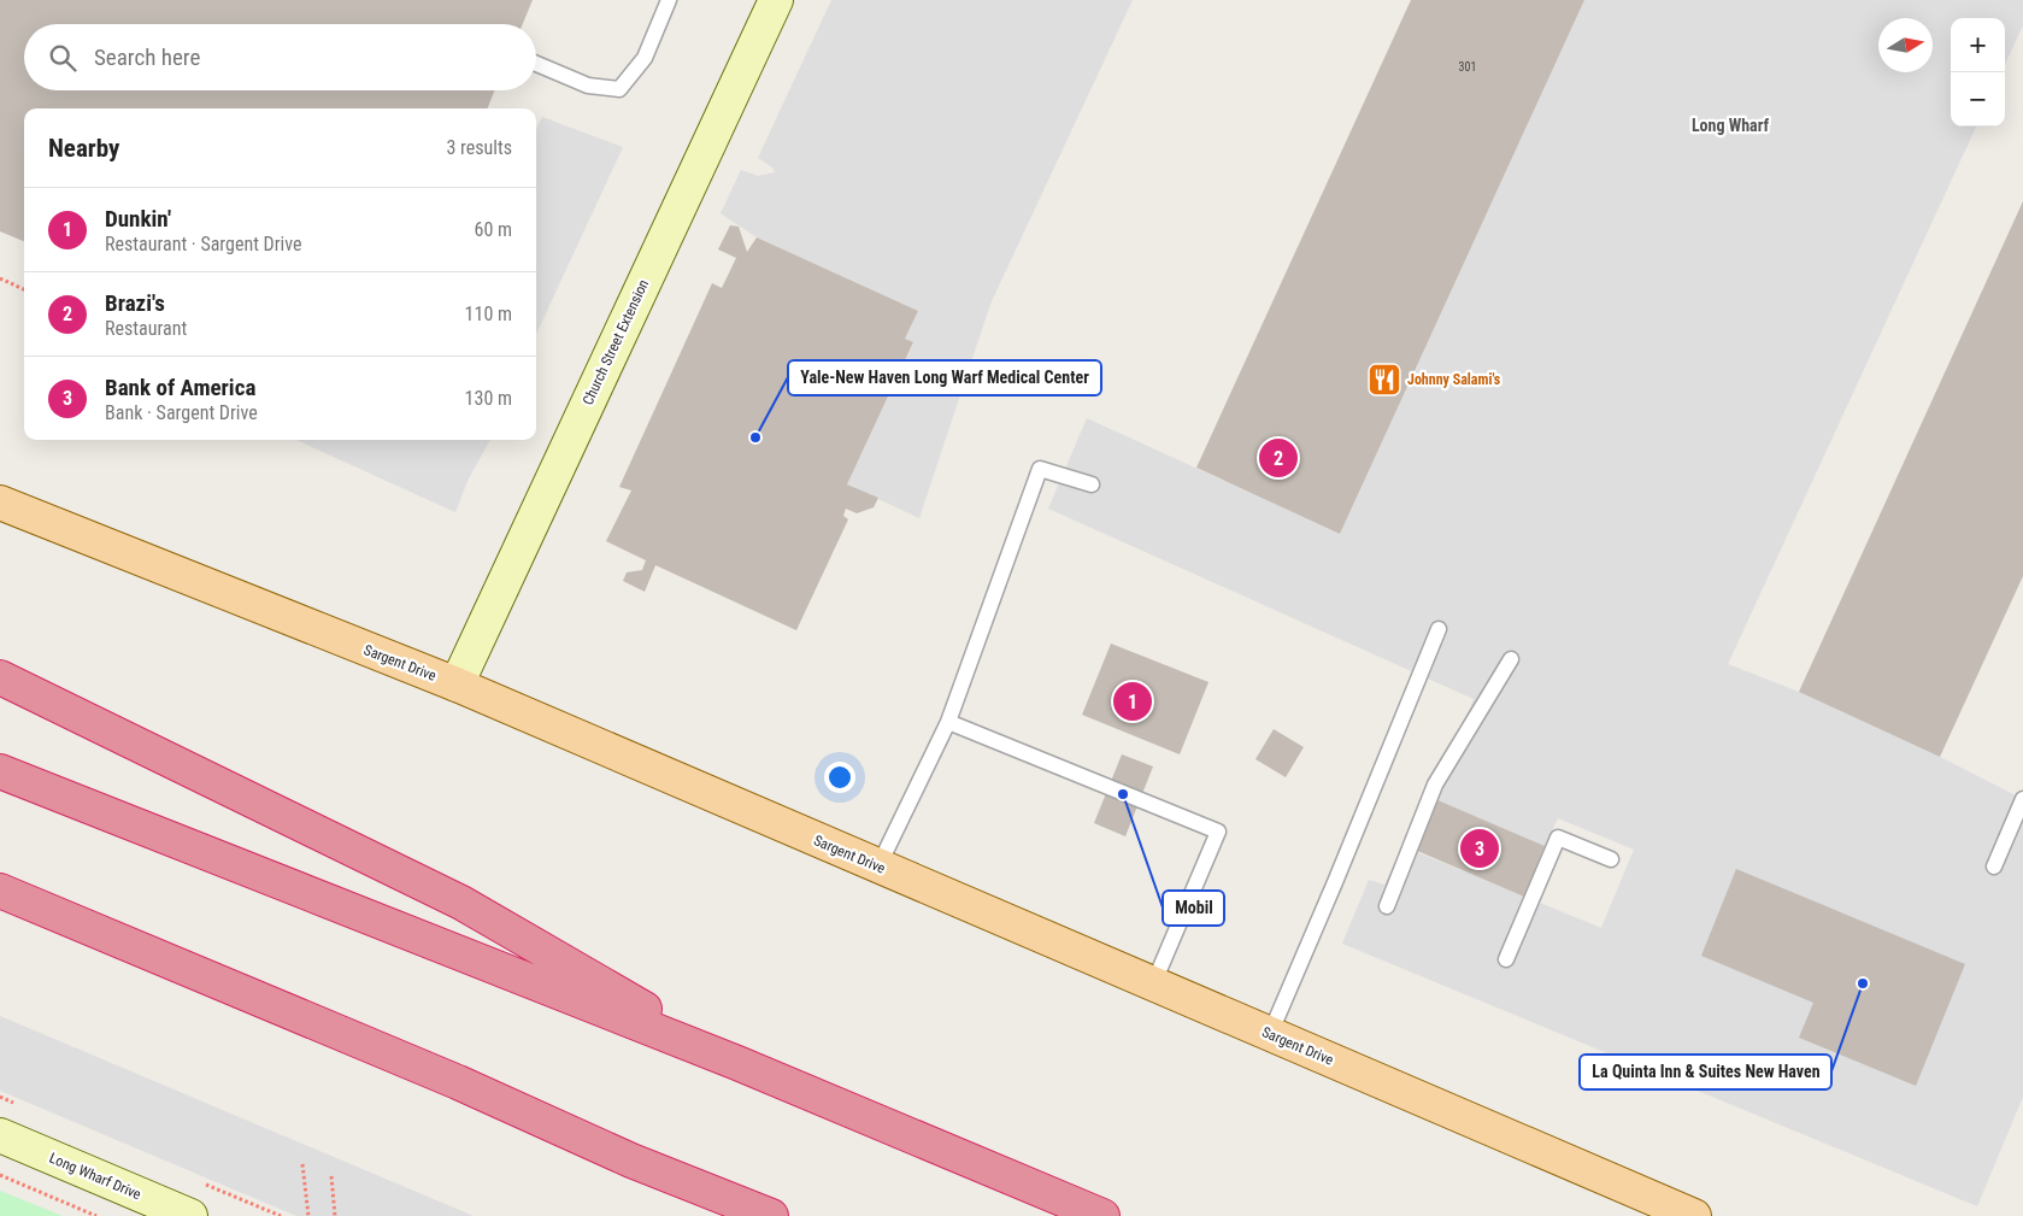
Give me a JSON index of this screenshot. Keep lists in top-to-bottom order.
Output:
{
  "streets": {
    "main road": ["Church Street Extension", "Sargent Drive", "Long Wharf Drive"]
  },
  "crossings": [
    ["Church Street Extension", "Sargent Drive"]
  ],
  "districts": ["Long Wharf"],
  "places": {
    "restaurant": ["Johnny Salami's"],
    "other": ["Yale-New Haven Long Warf Medical Center", "Mobil", "La Quinta Inn & Suites New Haven"]
  },
  "house_numbers": ["301"],
  "north": "right",
  "page": {
    "map_buttons": ["+", "−"],
    "search": "Search here",
    "heading": ["Nearby", "3 results"],
    "list": [
      {
        "mark": "1",
        "name": "Dunkin'",
        "note": "Restaurant · Sargent Drive",
        "value": "60 m"
      },
      {
        "mark": "2",
        "name": "Brazi's",
        "note": "Restaurant",
        "value": "110 m"
      },
      {
        "mark": "3",
        "name": "Bank of America",
        "note": "Bank · Sargent Drive",
        "value": "130 m"
      }
    ],
    "pins": ["2", "1", "3"]
  }
}
